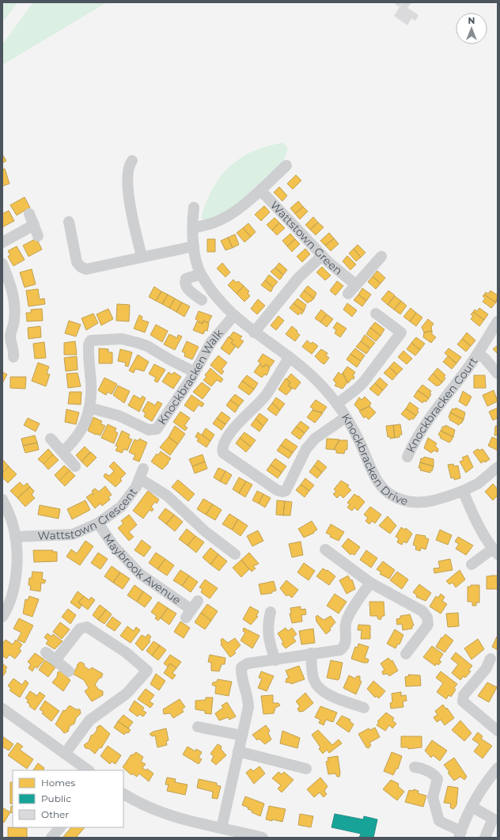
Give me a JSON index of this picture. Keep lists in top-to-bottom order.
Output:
{
  "streets": {
    "street": [
      "Wattstown Green",
      "Knockbracken Walk",
      "Knockbracken Court",
      "Knockbracken Drive",
      "Wattstown Crescent",
      "Maybrook Avenue"
    ]
  },
  "crossings": [
    ["Knockbracken Walk", "Knockbracken Drive"],
    ["Wattstown Crescent", "Maybrook Avenue"]
  ],
  "legend": ["Homes", "Public", "Other"],
  "north": "top"
}
